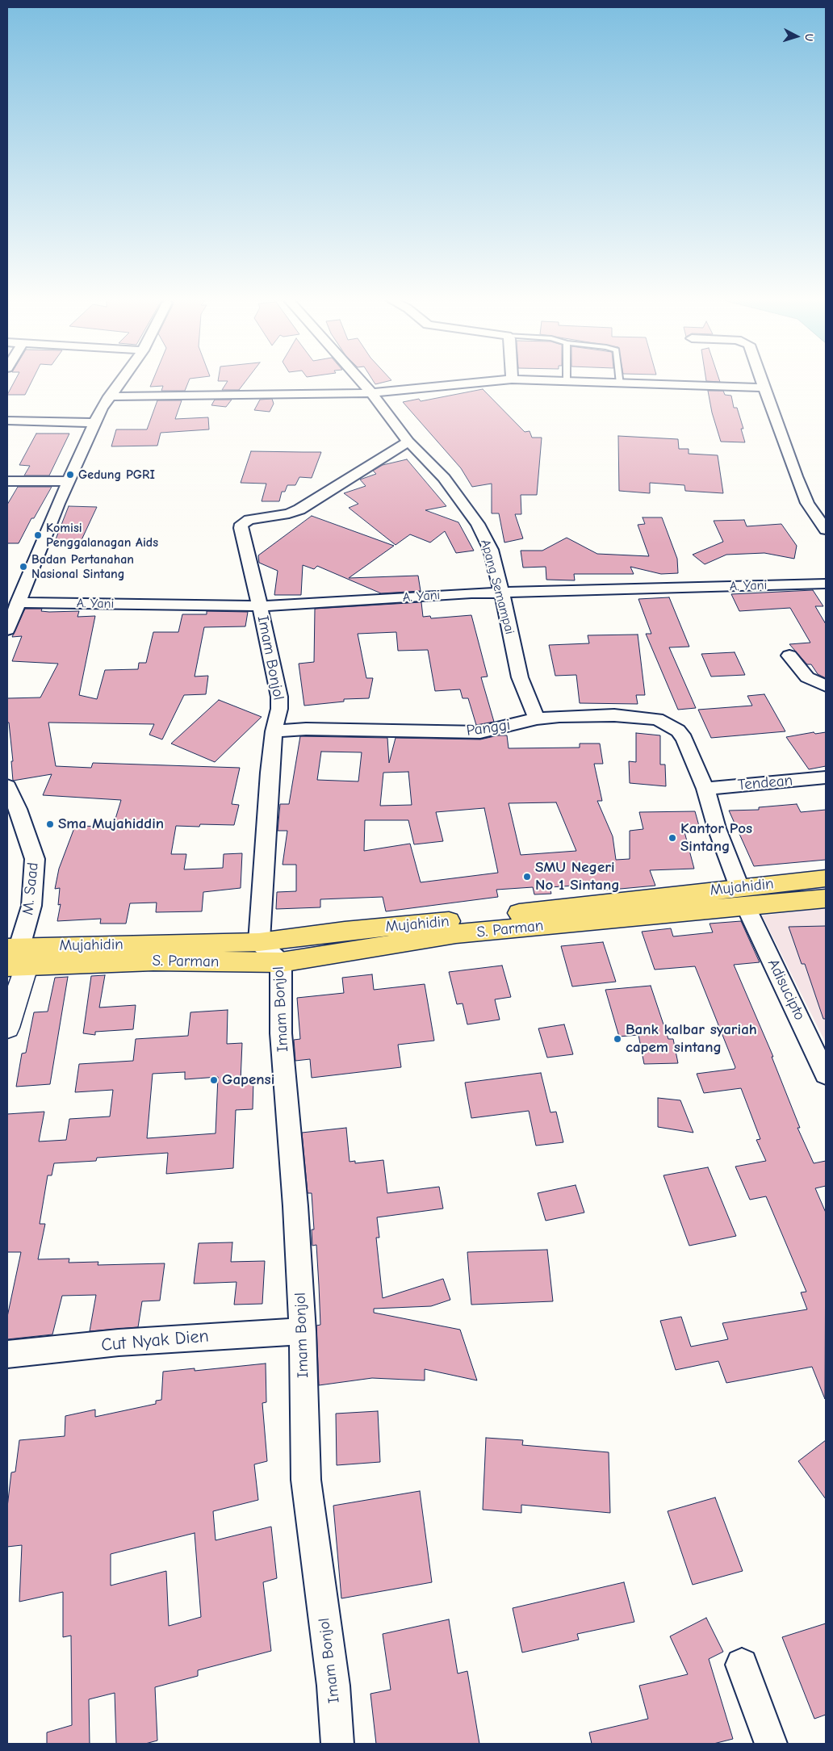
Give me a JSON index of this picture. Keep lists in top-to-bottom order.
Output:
{
  "streets": {
    "main road": ["Mujahidin", "S. Parman"],
    "street": [
      "A. Yani",
      "Apang Semampai",
      "Imam Bonjol",
      "Panggi",
      "Tendean",
      "M. Saad",
      "Adisucipto",
      "Cut Nyak Dien"
    ]
  },
  "crossings": [
    ["A. Yani", "Apang Semampai"],
    ["A. Yani", "Imam Bonjol"],
    ["Apang Semampai", "Imam Bonjol"],
    ["Apang Semampai", "Panggi"],
    ["Imam Bonjol", "Panggi"],
    ["Imam Bonjol", "Mujahidin"],
    ["Imam Bonjol", "S. Parman"],
    ["Imam Bonjol", "Cut Nyak Dien"],
    ["Panggi", "Tendean"],
    ["Panggi", "Adisucipto"],
    ["Tendean", "Adisucipto"],
    ["Mujahidin", "M. Saad"],
    ["Mujahidin", "S. Parman"],
    ["Mujahidin", "Adisucipto"],
    ["M. Saad", "S. Parman"],
    ["S. Parman", "Adisucipto"]
  ],
  "places": [
    "Gedung PGRI",
    "Komisi Penggalanagan Aids",
    "Badan Pertanahan Nasional Sintang",
    "Sma Mujahiddin",
    "Kantor Pos Sintang",
    "SMU Negeri No 1 Sintang",
    "Bank kalbar syariah capem sintang",
    "Gapensi"
  ],
  "north": "right"
}
